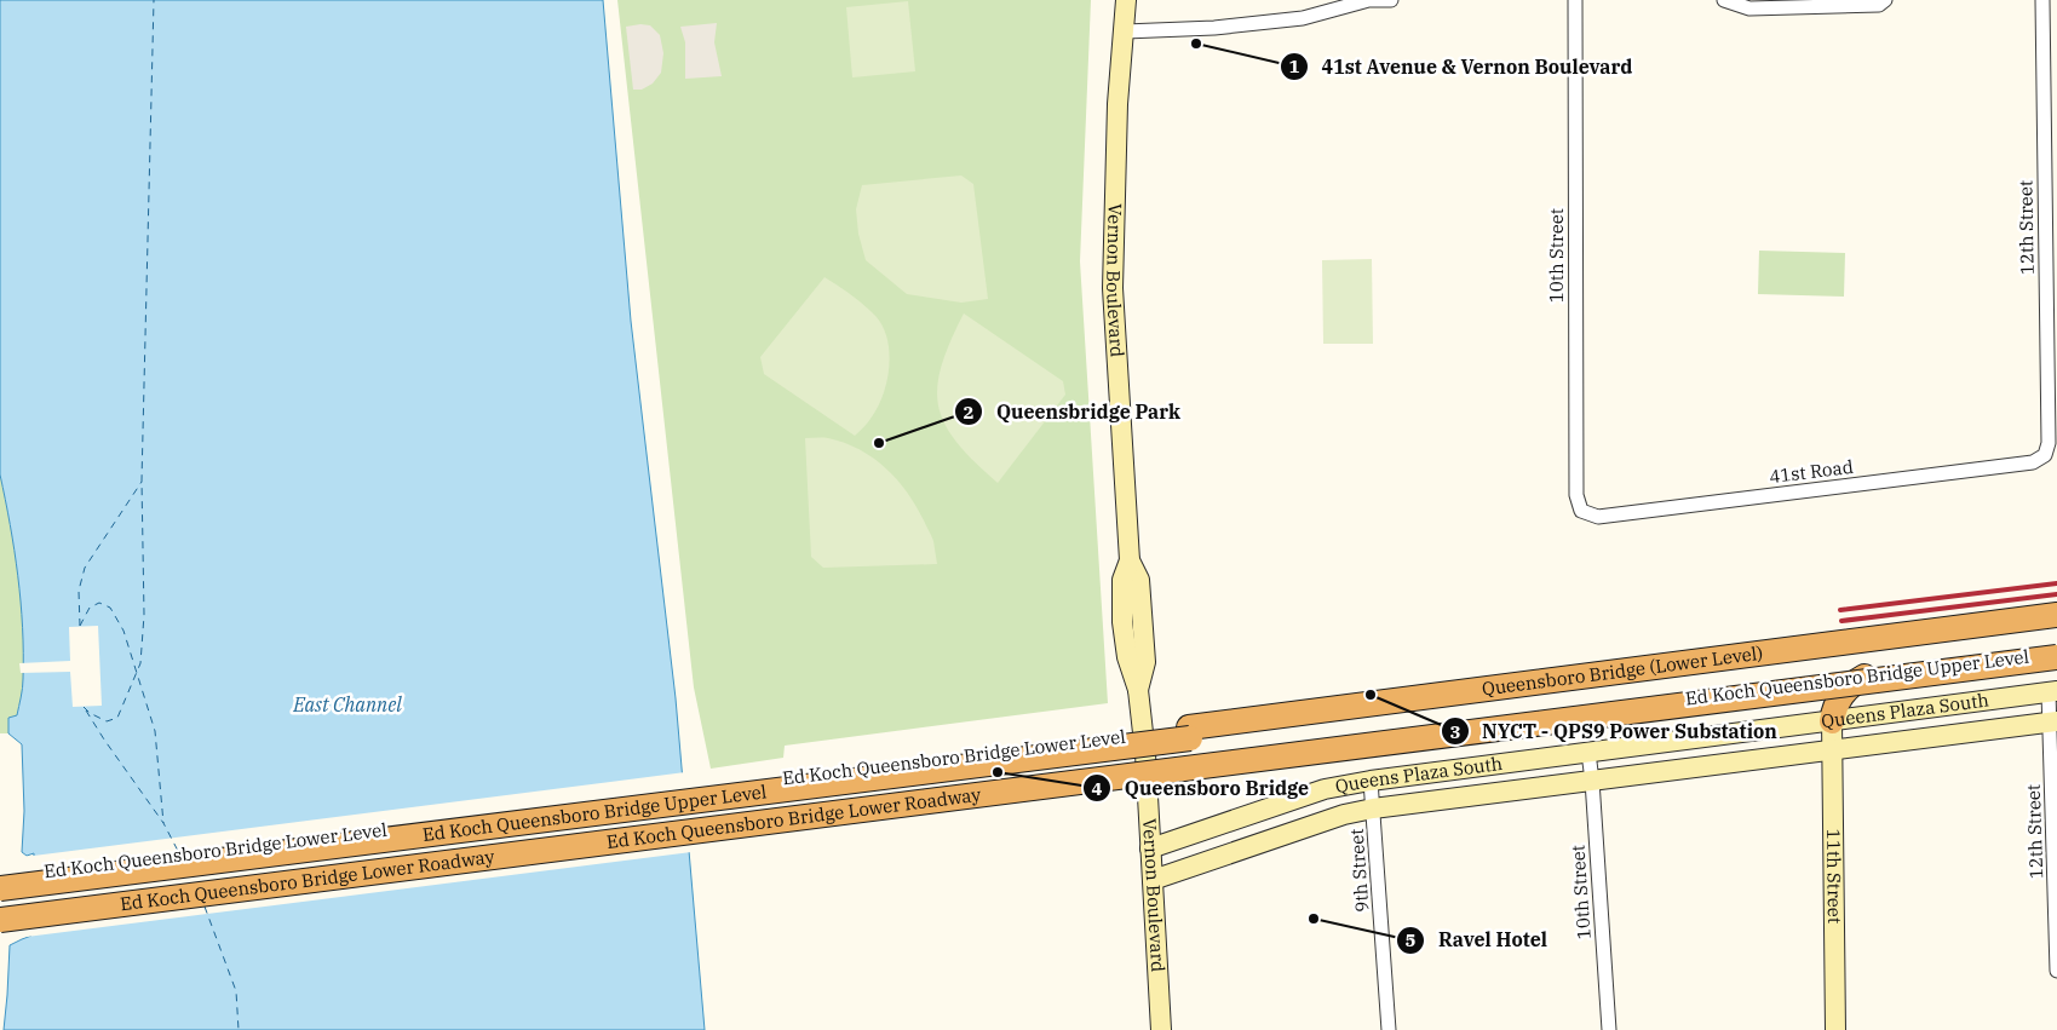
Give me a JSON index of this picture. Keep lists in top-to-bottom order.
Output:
{
  "streets": {
    "highway": [
      "Queensboro Bridge (Lower Level)",
      "Ed Koch Queensboro Bridge Upper Level",
      "Ed Koch Queensboro Bridge Lower Level",
      "Ed Koch Queensboro Bridge Lower Roadway"
    ],
    "main road": ["Vernon Boulevard", "Queens Plaza South", "11th Street"],
    "street": [
      "12th Street",
      "10th Street",
      "41st Road",
      "9th Street"
    ]
  },
  "crossings": [
    ["12th Street", "41st Road"],
    ["12th Street", "Queens Plaza South"],
    ["10th Street", "41st Road"],
    ["10th Street", "Queens Plaza South"],
    ["Vernon Boulevard", "Queens Plaza South"],
    ["Queensboro Bridge (Lower Level)", "Ed Koch Queensboro Bridge Upper Level"],
    ["Queensboro Bridge (Lower Level)", "Ed Koch Queensboro Bridge Lower Level"],
    ["Ed Koch Queensboro Bridge Upper Level", "Ed Koch Queensboro Bridge Lower Level"],
    ["Ed Koch Queensboro Bridge Upper Level", "Ed Koch Queensboro Bridge Lower Roadway"],
    ["Queens Plaza South", "9th Street"],
    ["Queens Plaza South", "11th Street"]
  ],
  "water": ["East Channel"],
  "places": [
    "41st Avenue & Vernon Boulevard",
    "Queensbridge Park",
    "NYCT - QPS9 Power Substation",
    "Queensboro Bridge",
    "Ravel Hotel"
  ]
}
